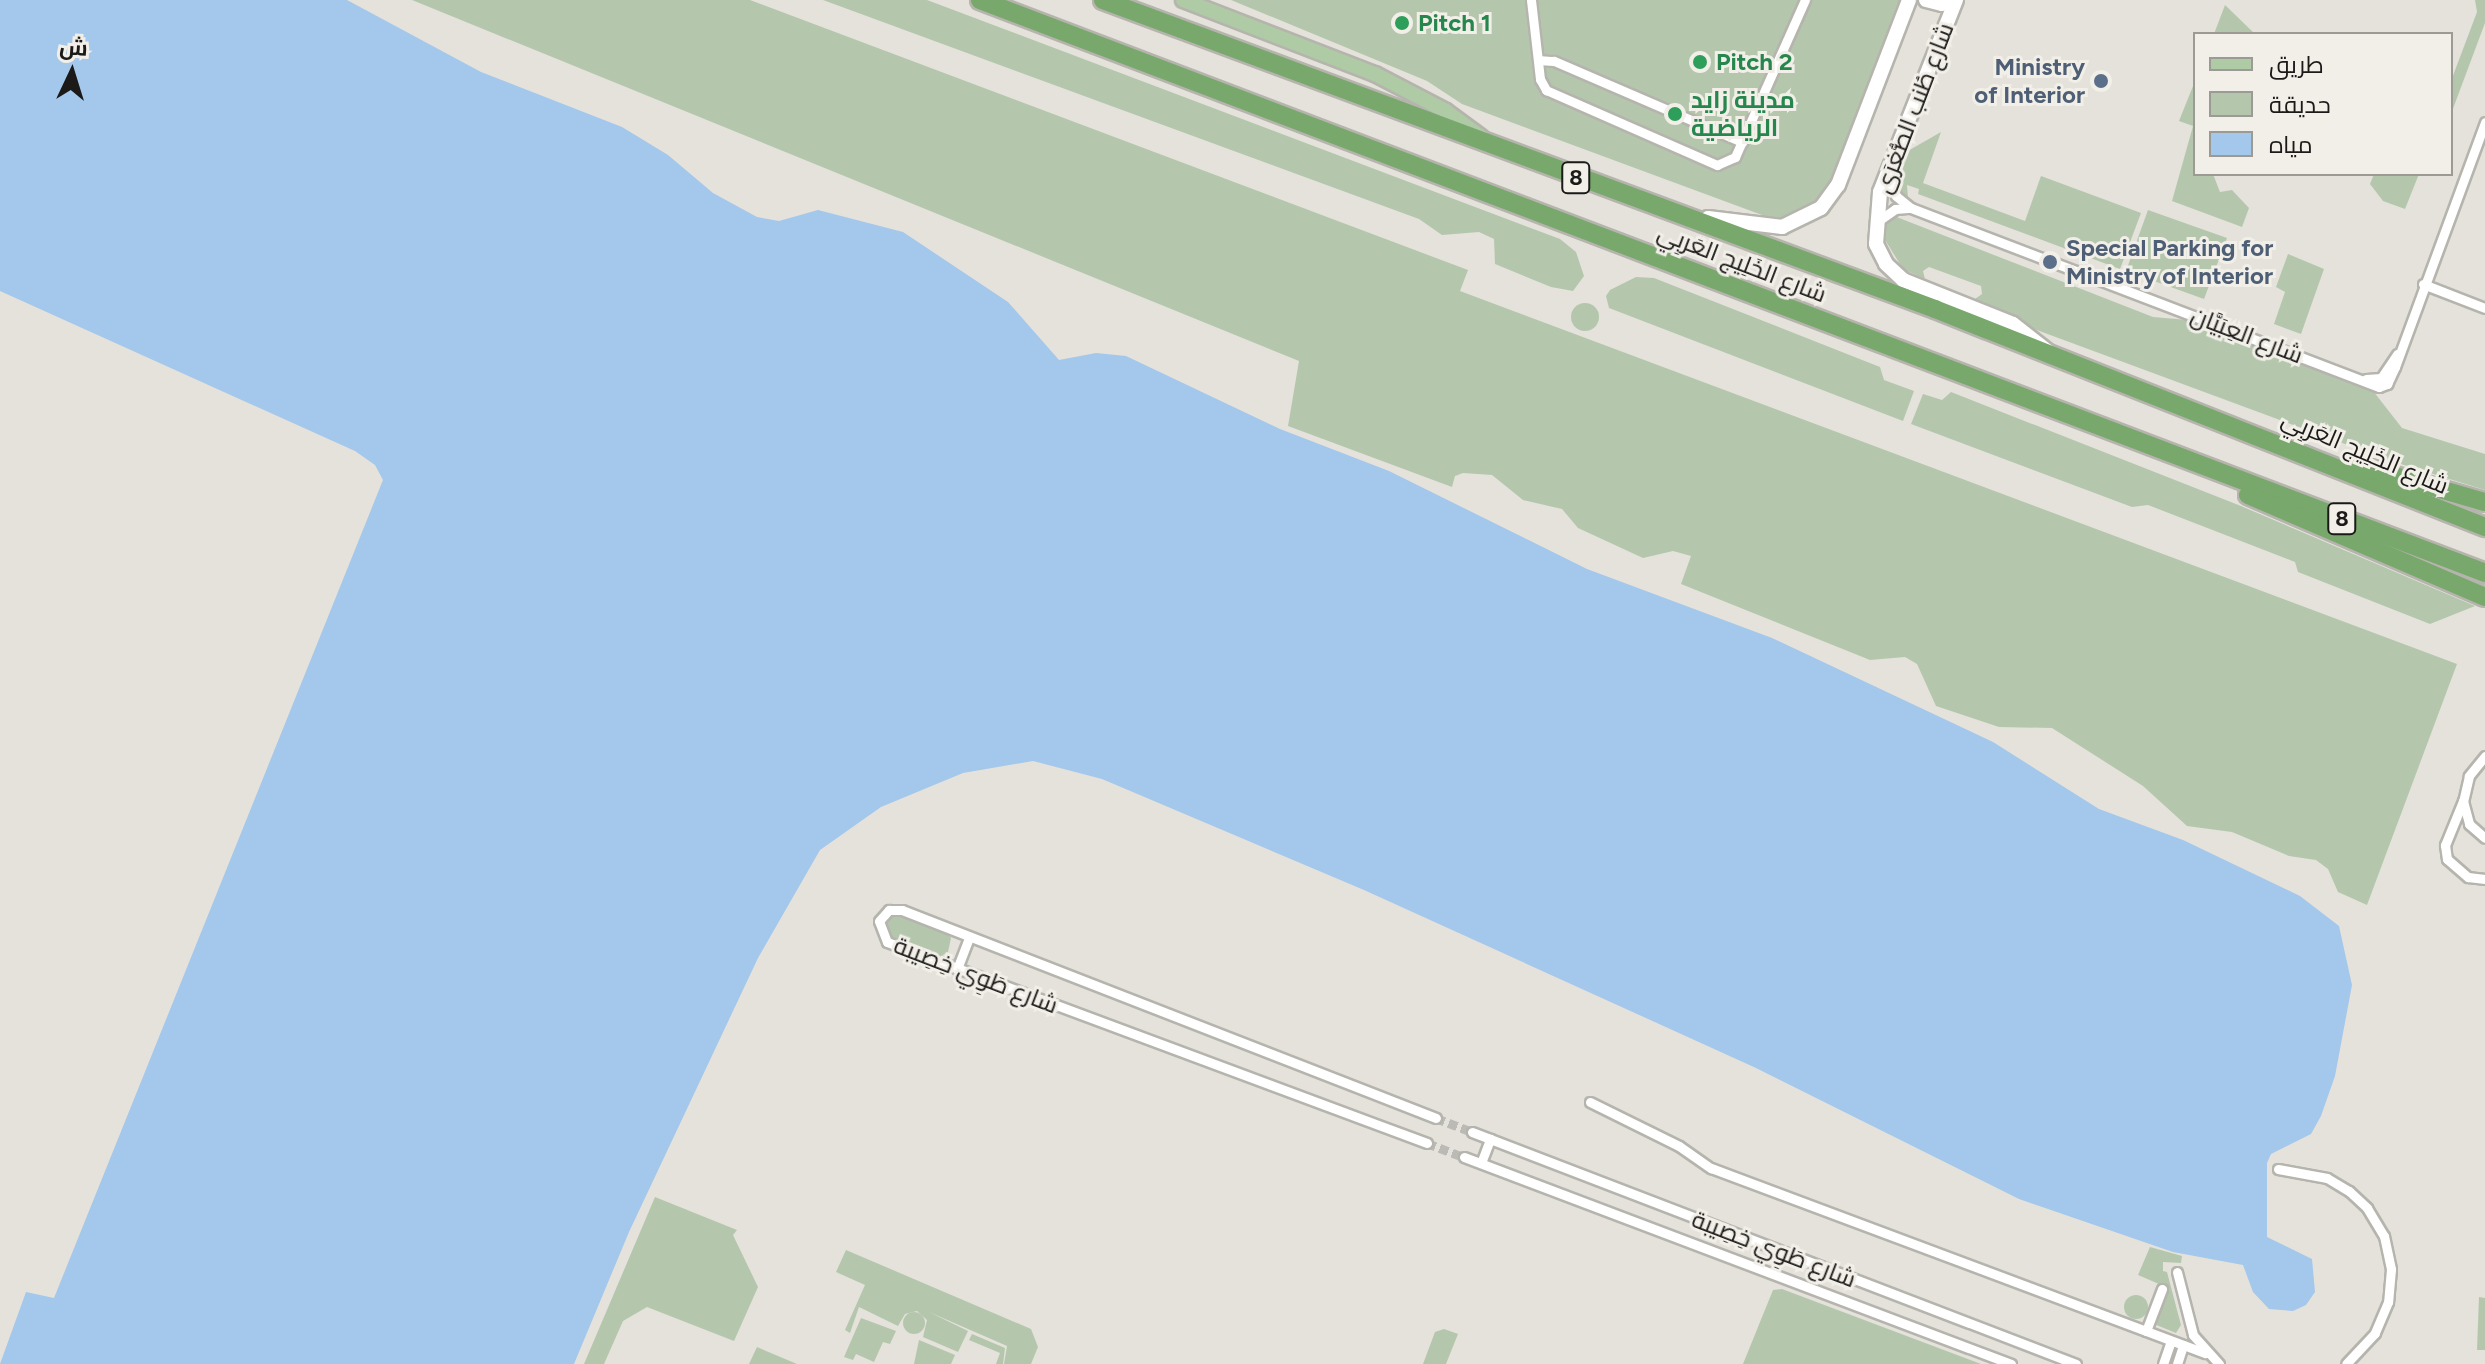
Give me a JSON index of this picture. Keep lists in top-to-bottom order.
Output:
{
  "streets": {
    "highway": ["8", "شارع الخَلِيج العَربِي"],
    "street": ["شارع طُنب الصُّغرَى", "شارع العِبَيَّان", "شارع طَوِي خِصِيبة"]
  },
  "crossings": [
    ["شارع طُنب الصُّغرَى", "شارع الخَلِيج العَربِي"]
  ],
  "places": [
    "Pitch 1",
    "Pitch 2",
    "Ministry of Interior",
    "مدينة زايد الرياضية",
    "Special Parking for Ministry of Interior"
  ],
  "legend": ["طريق", "حديقة", "مياه"],
  "north": "top"
}
